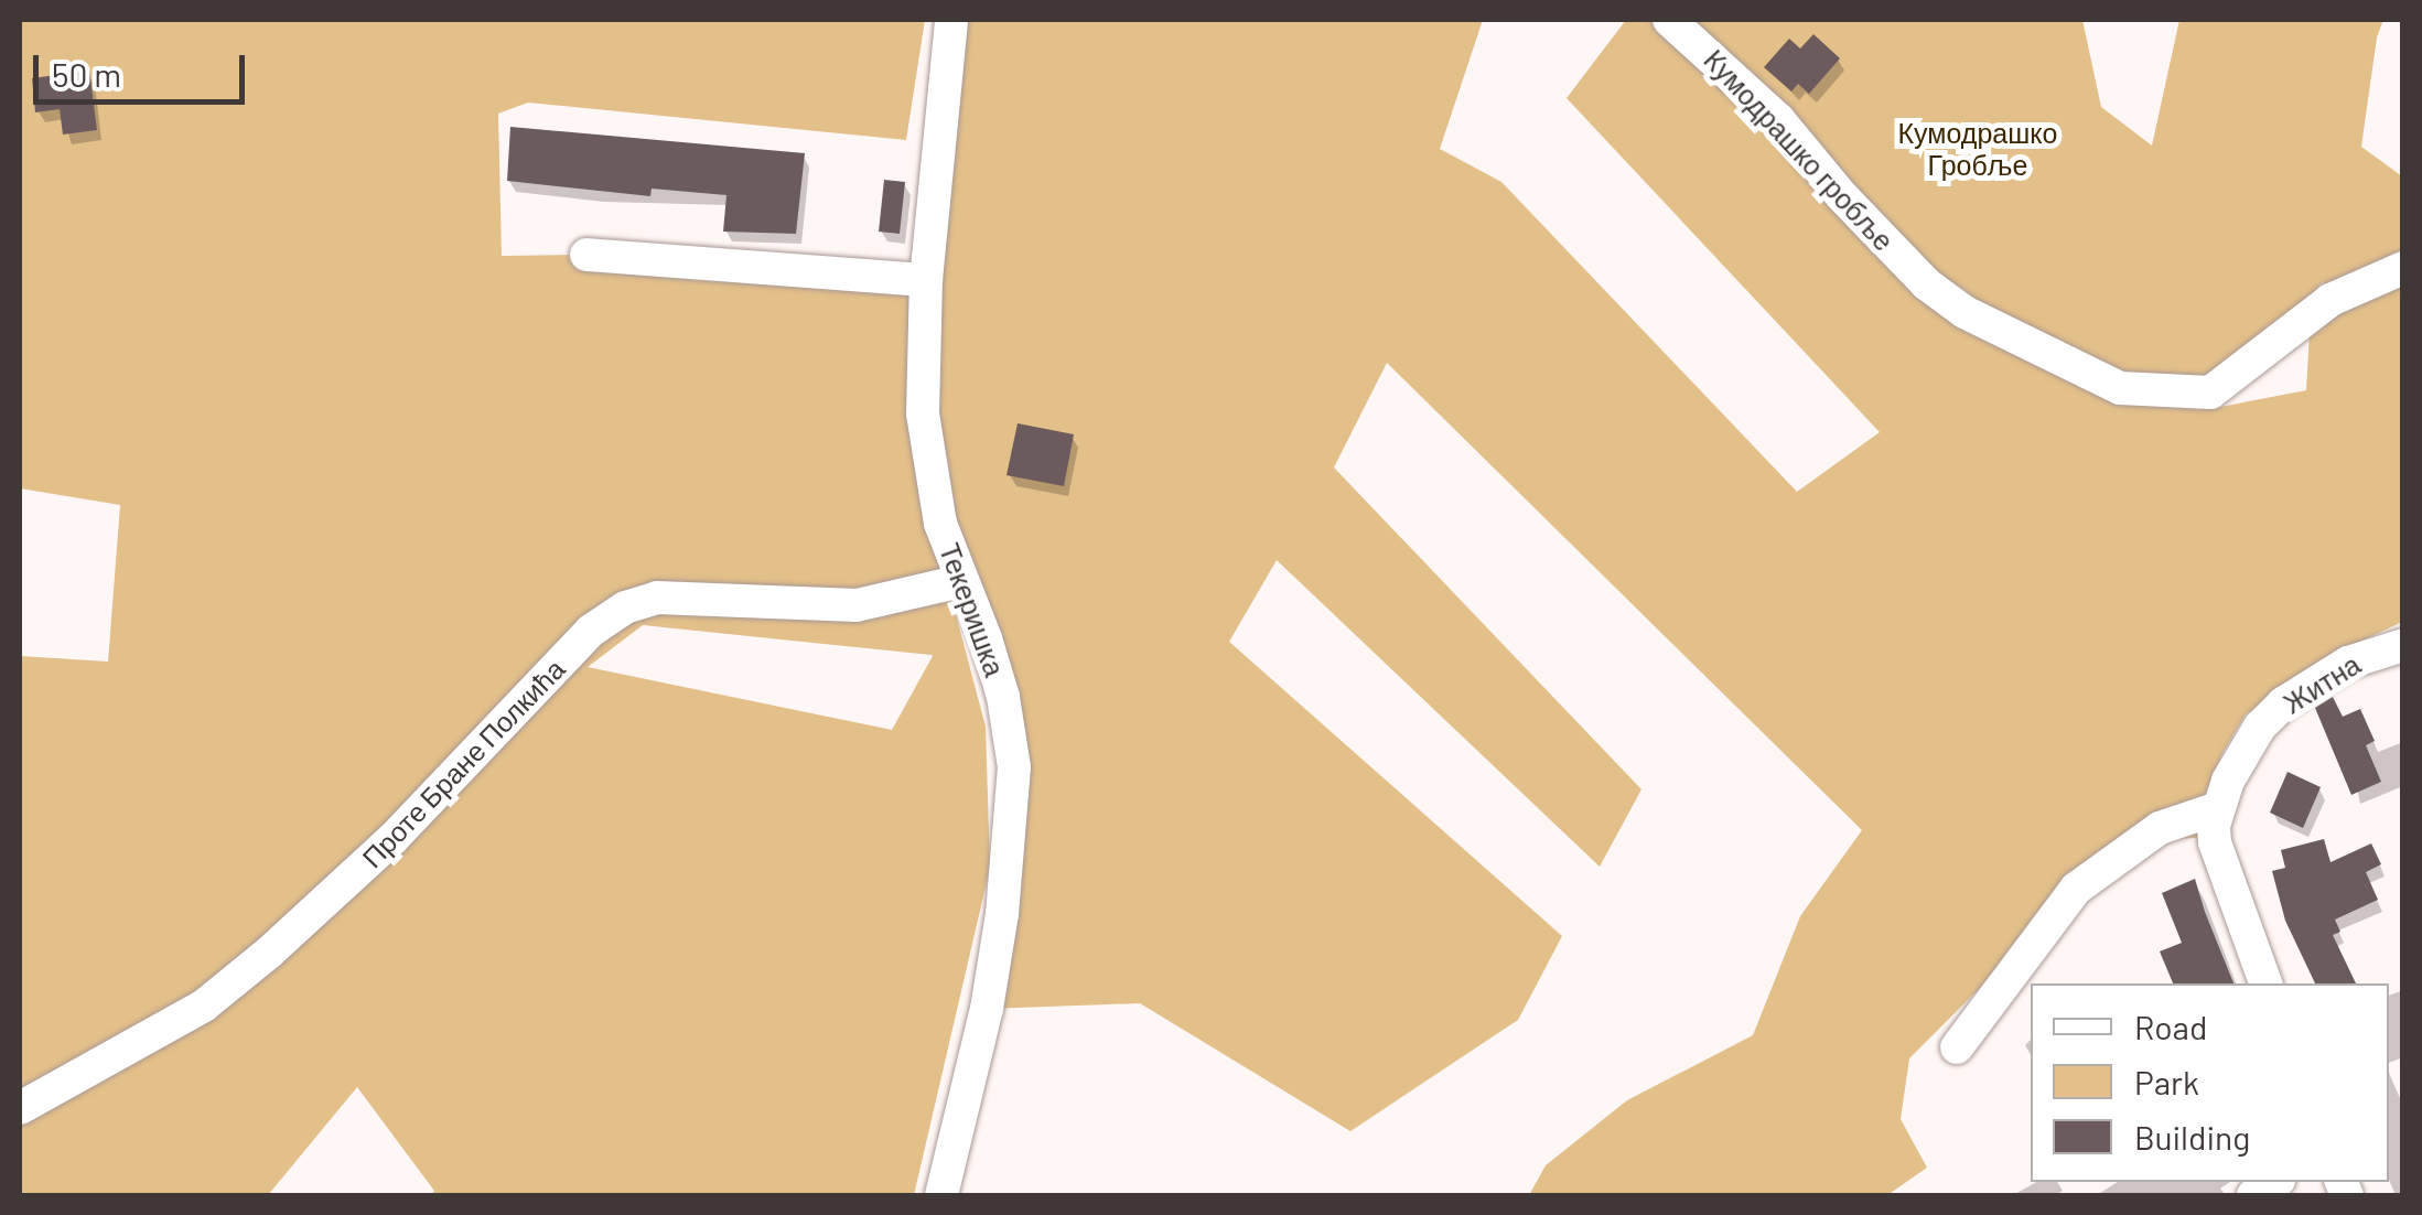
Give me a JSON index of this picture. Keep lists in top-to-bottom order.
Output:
{
  "streets": {
    "street": [
      "Кумодрашко гробље",
      "Текеришка",
      "Житна",
      "Проте Бране Полкића"
    ]
  },
  "crossings": [
    ["Текеришка", "Проте Бране Полкића"]
  ],
  "parks": ["Кумодрашко Гробље"],
  "legend": ["Road", "Park", "Building"],
  "scale_bar": "50 m"
}
